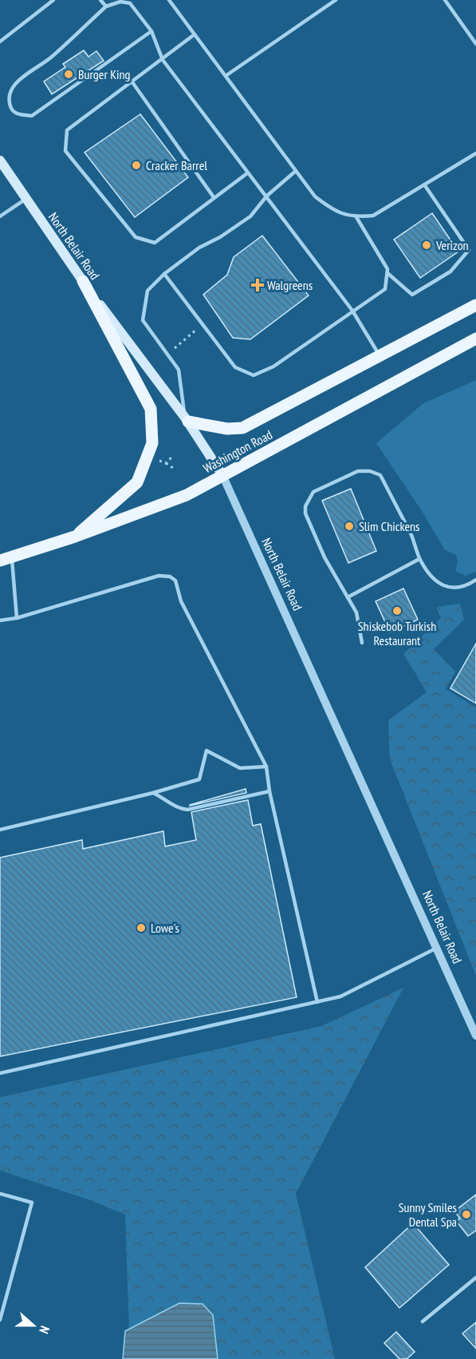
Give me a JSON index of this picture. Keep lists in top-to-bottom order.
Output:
{
  "streets": {
    "main road": ["North Belair Road", "Washington Road"]
  },
  "crossings": [
    ["North Belair Road", "Washington Road"]
  ],
  "places": {
    "other": [
      "Burger King",
      "Cracker Barrel",
      "Verizon",
      "Slim Chickens",
      "Shiskebob Turkish Restaurant",
      "Lowe's",
      "Sunny Smiles Dental Spa"
    ],
    "health": ["Walgreens"]
  },
  "north": "right"
}
